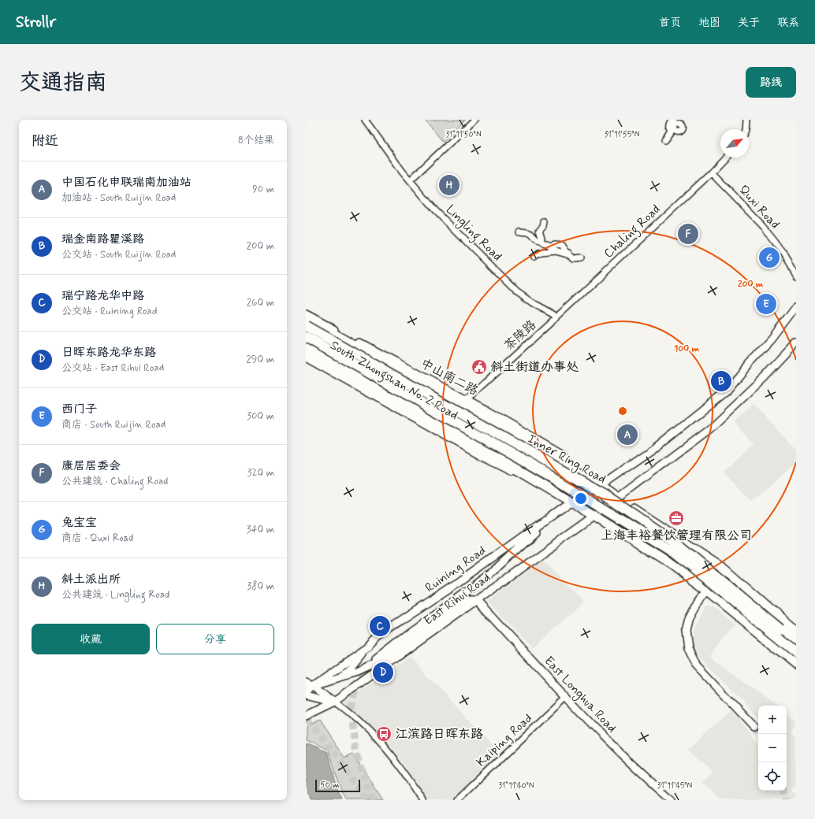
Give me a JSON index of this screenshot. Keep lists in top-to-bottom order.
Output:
{
  "streets": {
    "highway": ["Inner Ring Road"],
    "main road": [
      "中山南二路",
      "South Zhongshan No. 2 Road",
      "Ruining Road",
      "East Rihui Road",
      "East Longhua Road"
    ],
    "street": [
      "Quxi Road",
      "Chaling Road",
      "Lingling Road",
      "茶陵路",
      "Kaiping Road"
    ]
  },
  "crossings": [
    ["Quxi Road", "Chaling Road"],
    ["Chaling Road", "Lingling Road"],
    ["Chaling Road", "茶陵路"],
    ["Lingling Road", "茶陵路"],
    ["茶陵路", "中山南二路"],
    ["中山南二路", "South Zhongshan No. 2 Road"],
    ["South Zhongshan No. 2 Road", "Inner Ring Road"],
    ["South Zhongshan No. 2 Road", "East Rihui Road"],
    ["East Rihui Road", "East Longhua Road"],
    ["East Longhua Road", "Kaiping Road"]
  ],
  "places": {
    "public building": ["斜土街道办事处"],
    "office": ["上海丰裕餐饮管理有限公司"],
    "bus stop": ["江滨路日晖东路"]
  },
  "scale_bar": "50 m",
  "north": "top right",
  "page": {
    "header": "Strollr",
    "nav": [
      "首页",
      "地图",
      "关于",
      "联系"
    ],
    "title": "交通指南",
    "buttons": [
      "路线",
      ["收藏", "分享"]
    ],
    "heading": ["附近", "8个结果"],
    "list": [
      {
        "mark": "A",
        "name": "中国石化申联瑞南加油站",
        "note": "加油站 · South Ruijin Road",
        "value": "90 m"
      },
      {
        "mark": "B",
        "name": "瑞金南路瞿溪路",
        "note": "公交站 · South Ruijin Road",
        "value": "200 m"
      },
      {
        "mark": "C",
        "name": "瑞宁路龙华中路",
        "note": "公交站 · Ruining Road",
        "value": "260 m"
      },
      {
        "mark": "D",
        "name": "日晖东路龙华东路",
        "note": "公交站 · East Rihui Road",
        "value": "290 m"
      },
      {
        "mark": "E",
        "name": "西门子",
        "note": "商店 · South Ruijin Road",
        "value": "300 m"
      },
      {
        "mark": "F",
        "name": "康居居委会",
        "note": "公共建筑 · Chaling Road",
        "value": "320 m"
      },
      {
        "mark": "G",
        "name": "兔宝宝",
        "note": "商店 · Quxi Road",
        "value": "340 m"
      },
      {
        "mark": "H",
        "name": "斜土派出所",
        "note": "公共建筑 · Lingling Road",
        "value": "380 m"
      }
    ],
    "pins": [
      "H",
      "F",
      "G",
      "E",
      "B",
      "A",
      "C",
      "D"
    ],
    "map_buttons": ["+", "−"],
    "scale": "50 m"
  },
  "coordinates": [
    "31°11'50\"N",
    "31°11'55\"N",
    "31°11'40\"N",
    "31°11'45\"N"
  ],
  "rings": ["200 m", "100 m"]
}
